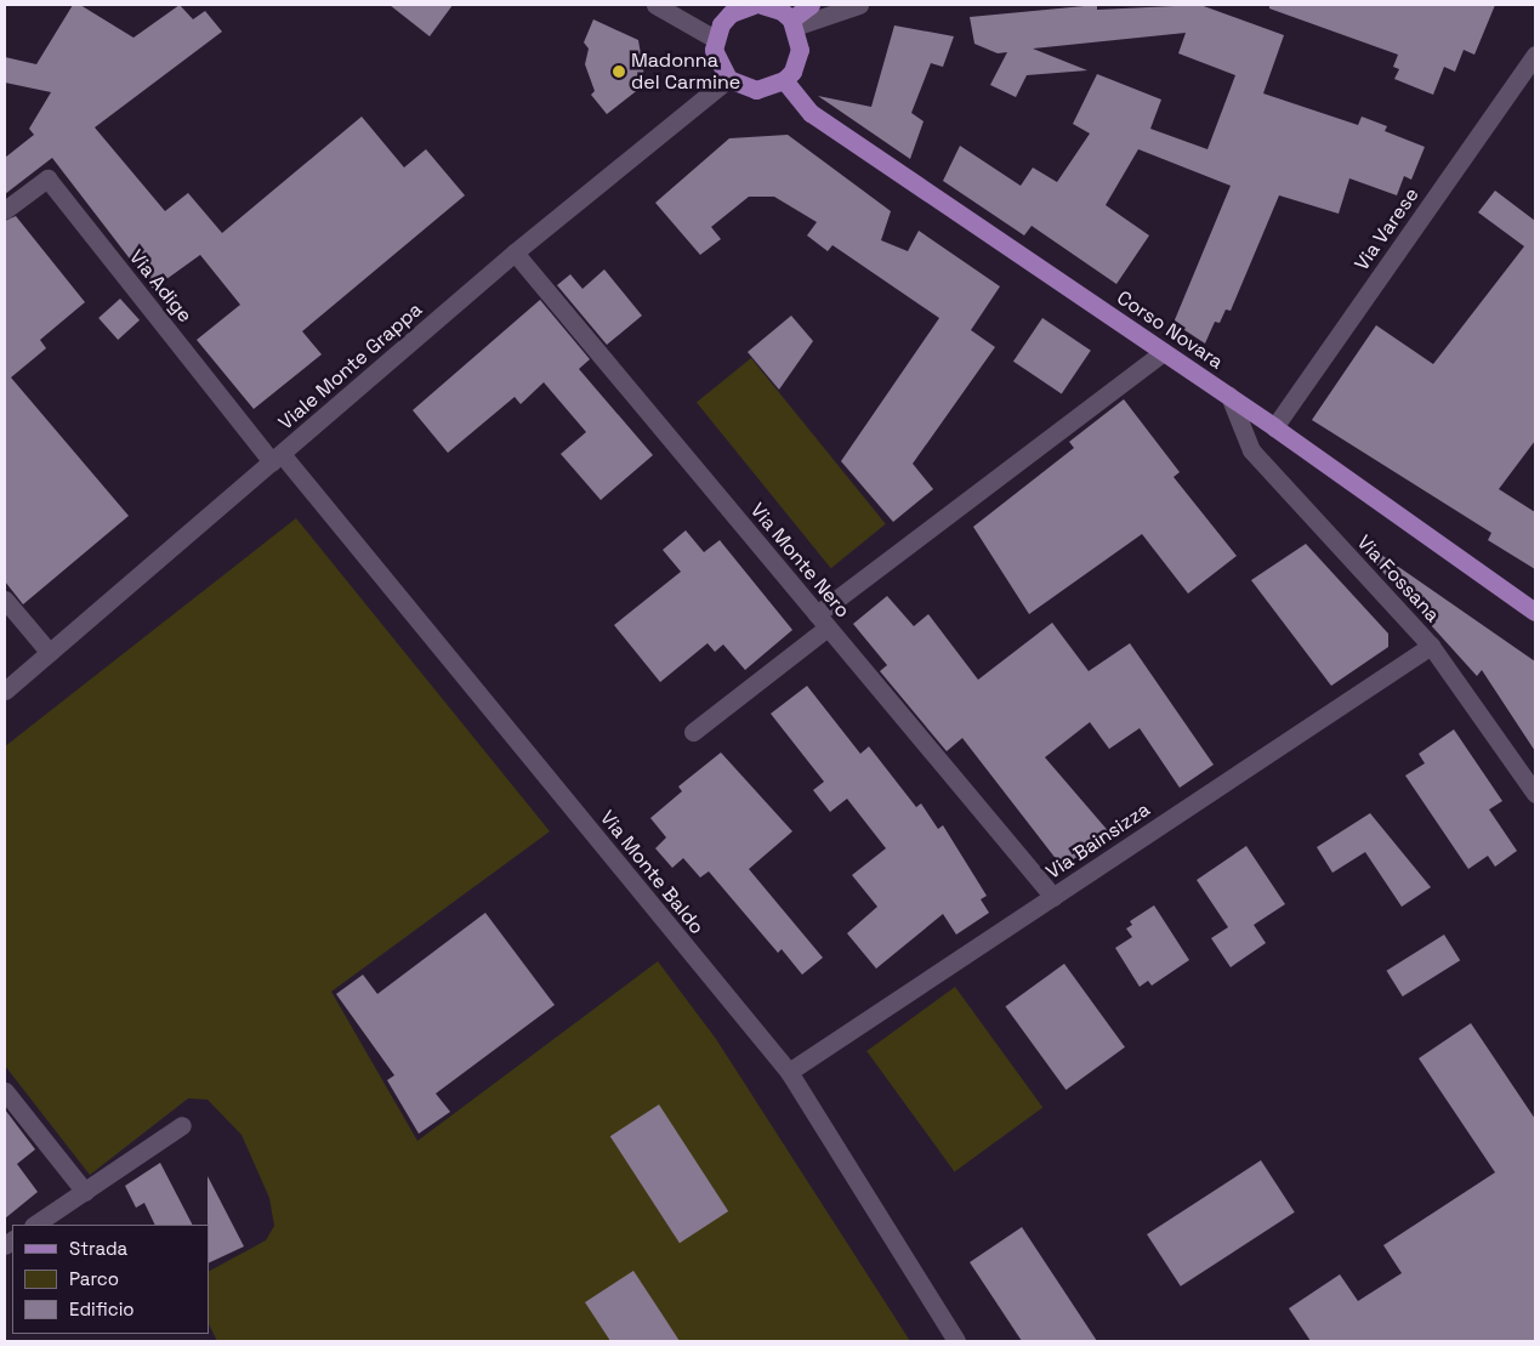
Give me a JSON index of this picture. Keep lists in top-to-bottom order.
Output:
{
  "streets": {
    "main road": ["Corso Novara"],
    "street": [
      "Via Varese",
      "Via Adige",
      "Viale Monte Grappa",
      "Via Monte Nero",
      "Via Fossana",
      "Via Bainsizza",
      "Via Monte Baldo"
    ]
  },
  "crossings": [
    ["Via Varese", "Corso Novara"],
    ["Via Adige", "Viale Monte Grappa"],
    ["Via Adige", "Via Monte Baldo"],
    ["Corso Novara", "Via Fossana"],
    ["Viale Monte Grappa", "Via Monte Nero"],
    ["Viale Monte Grappa", "Via Monte Baldo"],
    ["Via Monte Nero", "Via Bainsizza"],
    ["Via Fossana", "Via Bainsizza"],
    ["Via Bainsizza", "Via Monte Baldo"]
  ],
  "places": ["Madonna del Carmine"],
  "legend": ["Strada", "Parco", "Edificio"]
}
